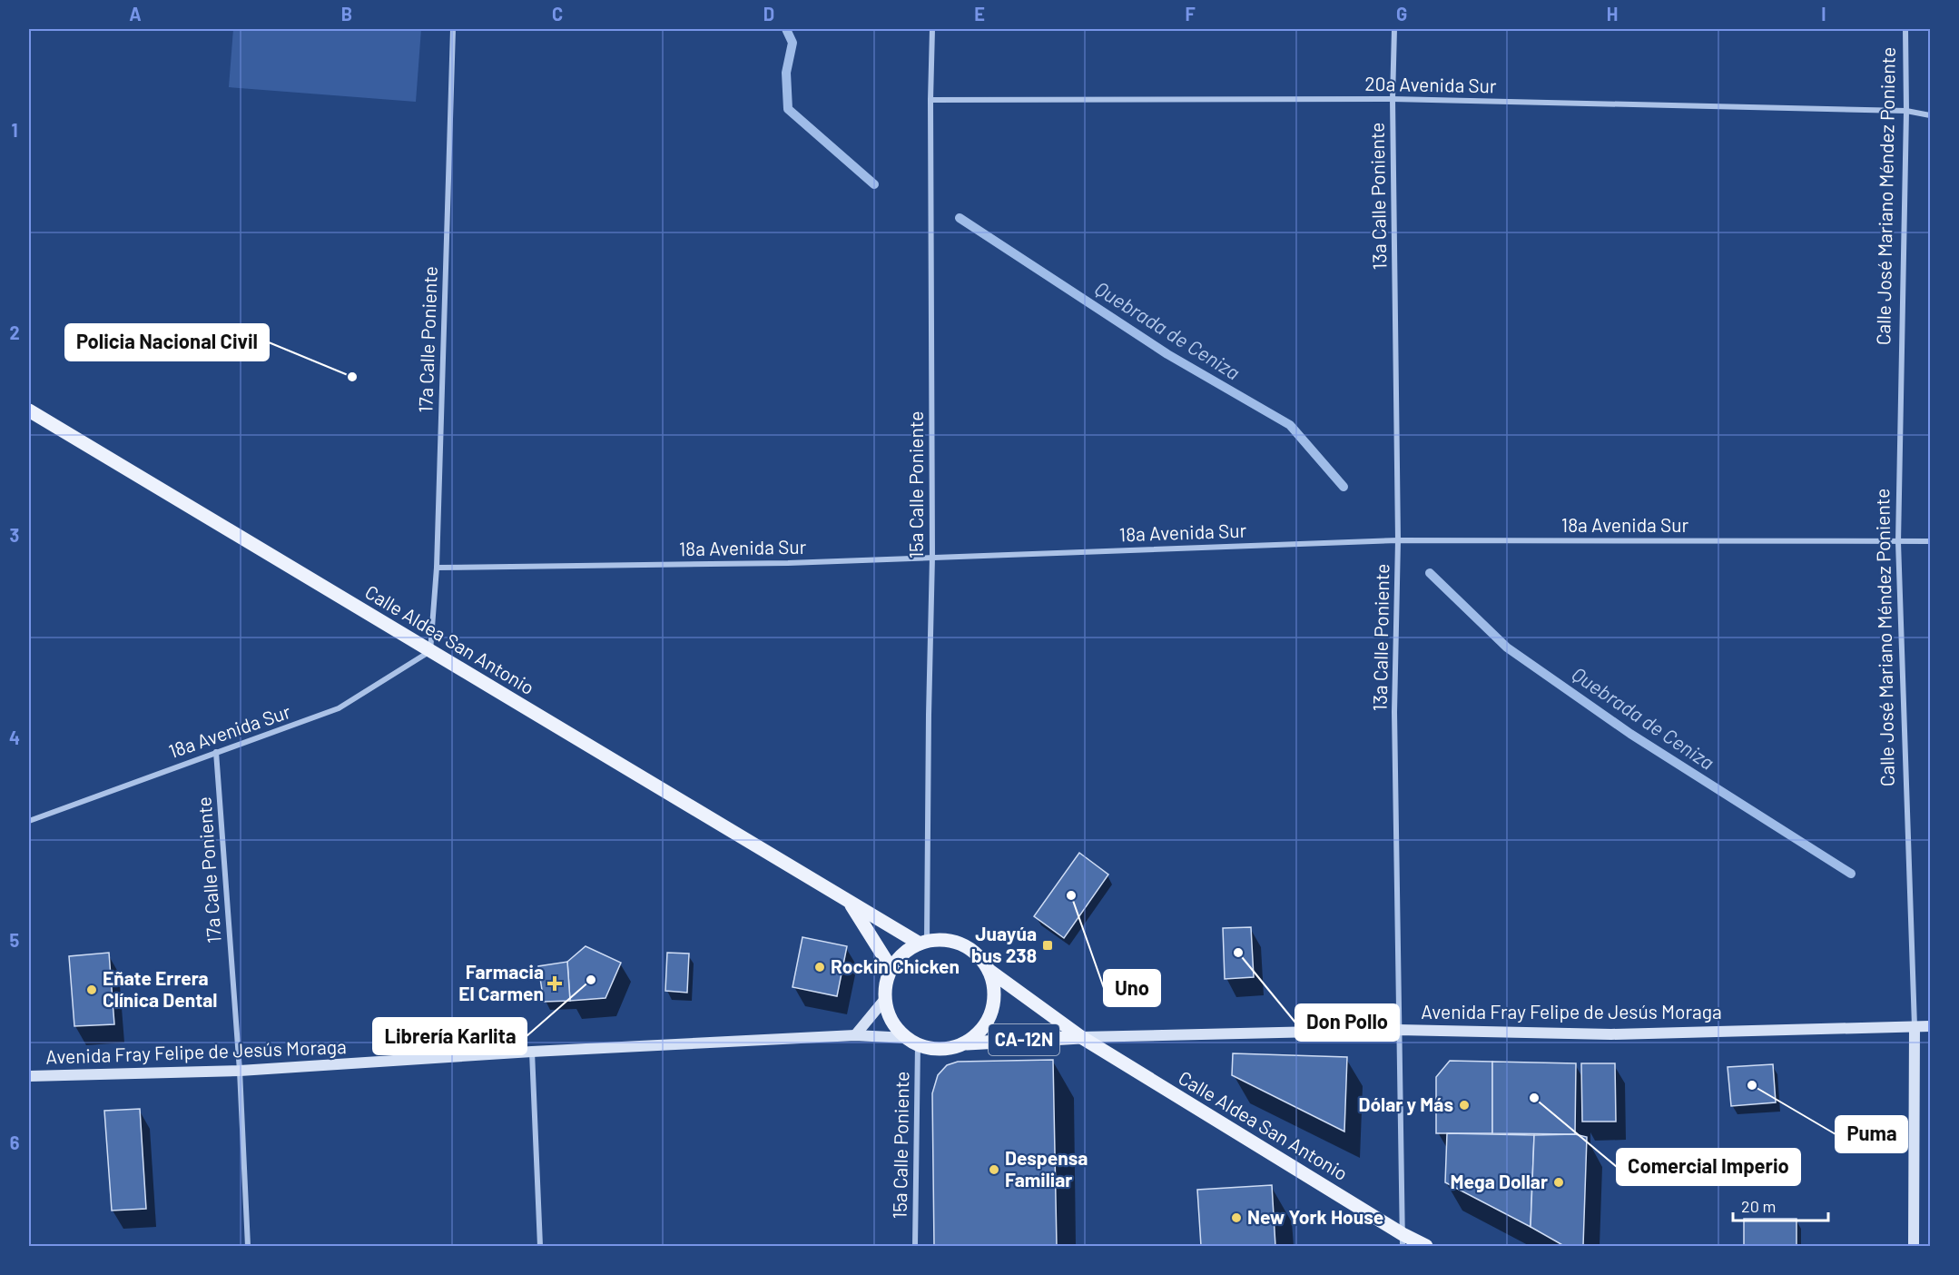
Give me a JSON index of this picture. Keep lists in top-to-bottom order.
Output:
{
  "streets": {
    "main road": ["Calle Aldea San Antonio", "CA-12N"],
    "street": [
      "20a Avenida Sur",
      "13a Calle Poniente",
      "Calle José Mariano Méndez Poniente",
      "17a Calle Poniente",
      "15a Calle Poniente",
      "18a Avenida Sur",
      "Avenida Fray Felipe de Jesús Moraga"
    ]
  },
  "crossings": [
    ["20a Avenida Sur", "13a Calle Poniente"],
    ["20a Avenida Sur", "Calle José Mariano Méndez Poniente"],
    ["20a Avenida Sur", "15a Calle Poniente"],
    ["13a Calle Poniente", "18a Avenida Sur"],
    ["13a Calle Poniente", "Calle Aldea San Antonio"],
    ["13a Calle Poniente", "Avenida Fray Felipe de Jesús Moraga"],
    ["Calle José Mariano Méndez Poniente", "18a Avenida Sur"],
    ["Calle José Mariano Méndez Poniente", "Avenida Fray Felipe de Jesús Moraga"],
    ["17a Calle Poniente", "18a Avenida Sur"],
    ["17a Calle Poniente", "Calle Aldea San Antonio"],
    ["17a Calle Poniente", "Avenida Fray Felipe de Jesús Moraga"],
    ["15a Calle Poniente", "18a Avenida Sur"],
    ["15a Calle Poniente", "Calle Aldea San Antonio"],
    ["15a Calle Poniente", "Avenida Fray Felipe de Jesús Moraga"],
    ["15a Calle Poniente", "CA-12N"],
    ["18a Avenida Sur", "Calle Aldea San Antonio"],
    ["Calle Aldea San Antonio", "Avenida Fray Felipe de Jesús Moraga"],
    ["Calle Aldea San Antonio", "CA-12N"],
    ["Avenida Fray Felipe de Jesús Moraga", "CA-12N"]
  ],
  "water": ["Quebrada de Ceniza"],
  "places": {
    "other": [
      "Policia Nacional Civil",
      "Uno",
      "Don Pollo",
      "Rockin Chicken",
      "Librería Karlita",
      "Eñate Errera Clínica Dental",
      "Puma",
      "Comercial Imperio",
      "Dólar y Más",
      "Despensa Familiar",
      "Mega Dollar",
      "New York House"
    ],
    "transit": ["Juayúa bus 238"],
    "health": ["Farmacia El Carmen"]
  },
  "scale_bar": "20 m",
  "grid": {
    "columns": [
      "A",
      "B",
      "C",
      "D",
      "E",
      "F",
      "G",
      "H",
      "I"
    ],
    "rows": [
      "1",
      "2",
      "3",
      "4",
      "5",
      "6"
    ]
  }
}
